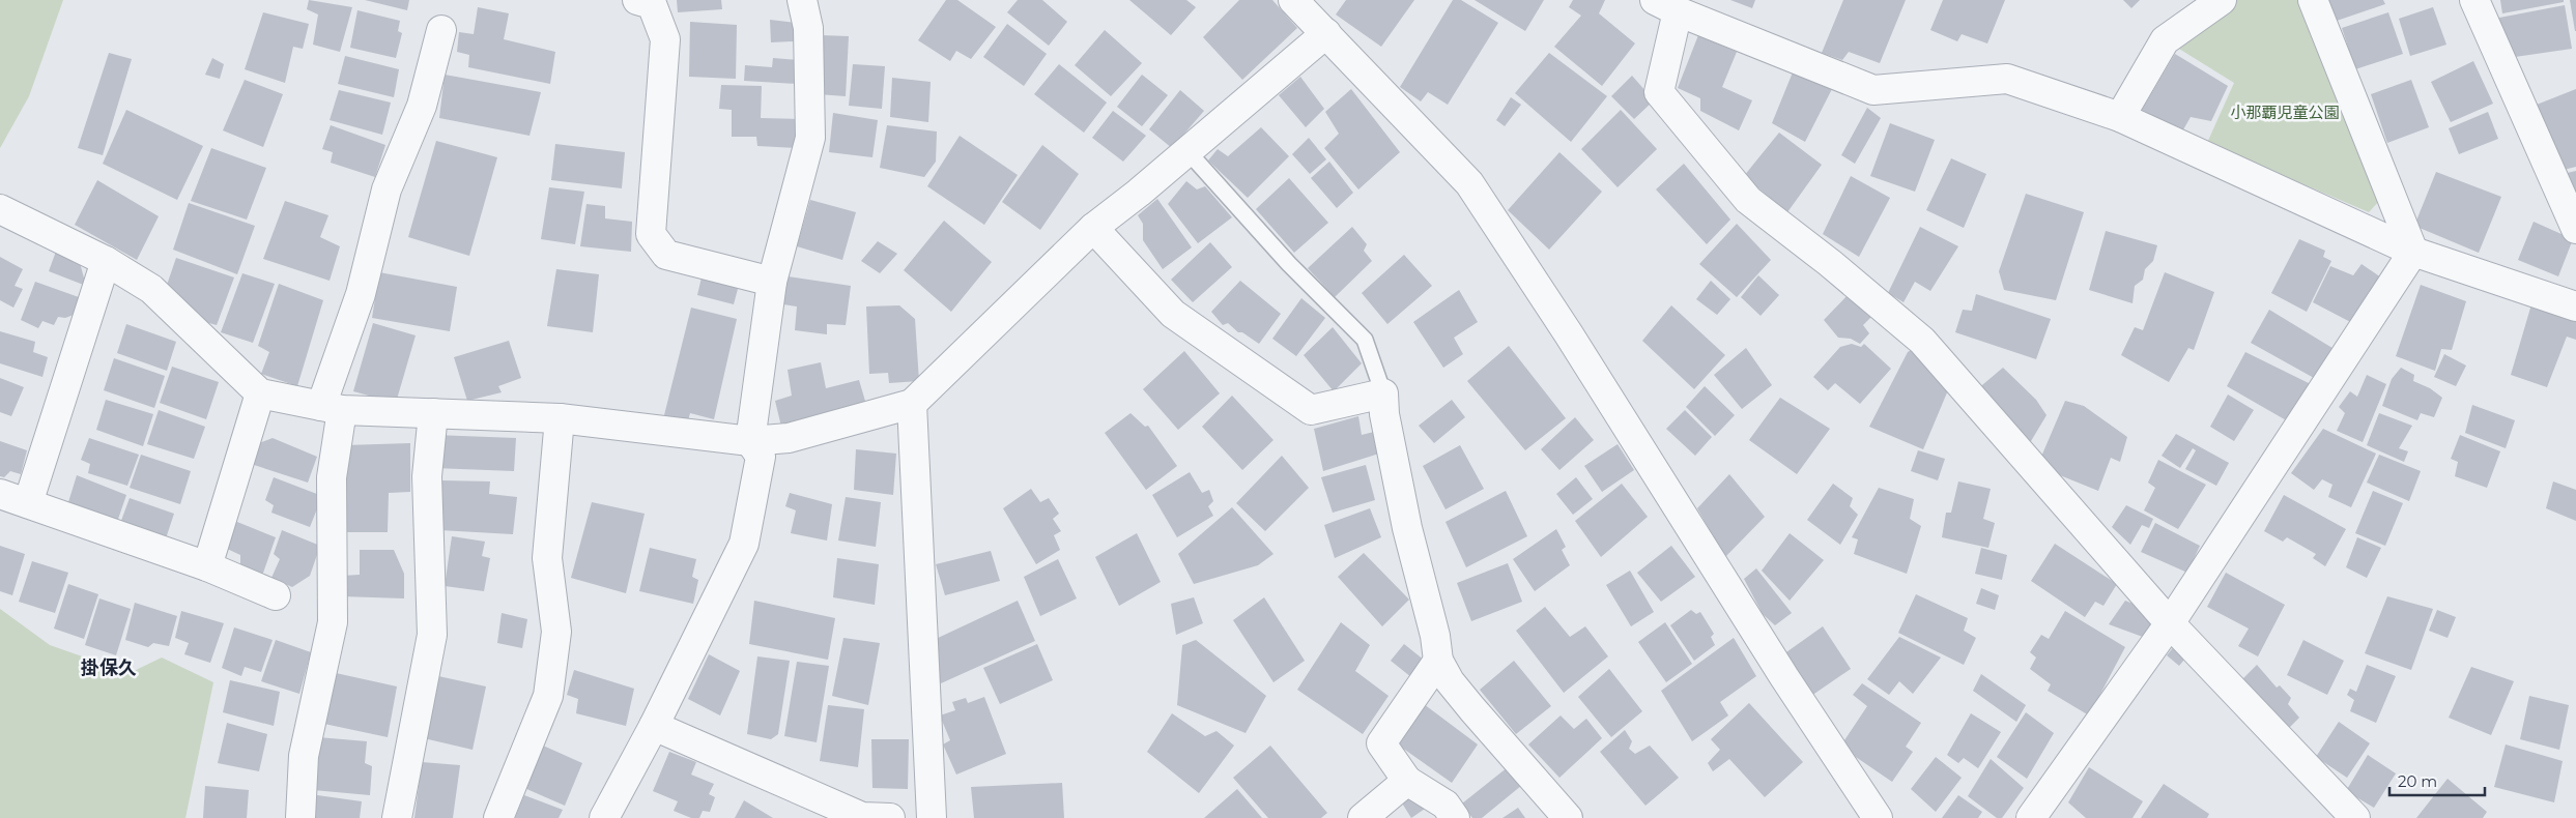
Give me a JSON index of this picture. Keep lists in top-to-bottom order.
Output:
{
  "districts": ["掛保久"],
  "parks": ["小那覇児童公園"],
  "scale_bar": "20 m"
}
